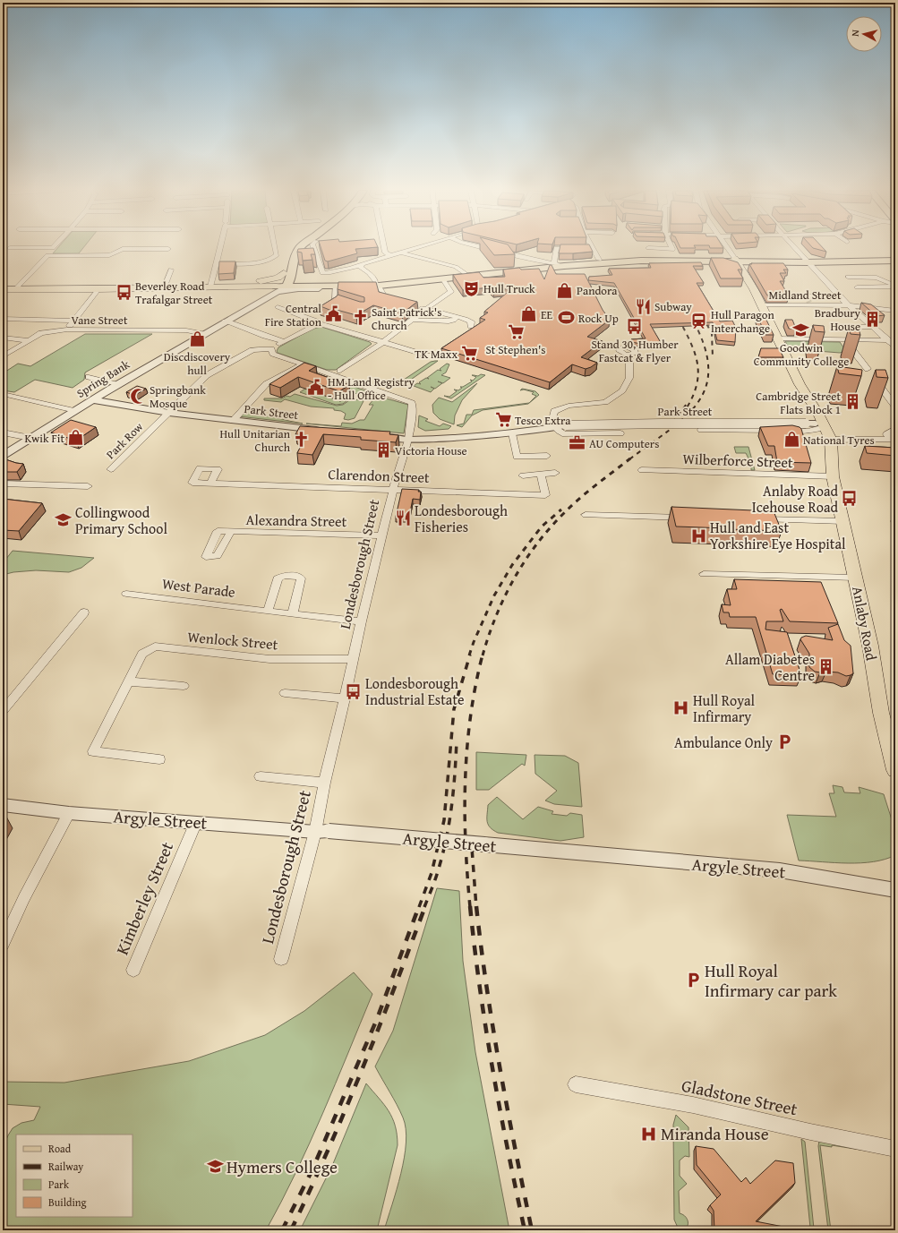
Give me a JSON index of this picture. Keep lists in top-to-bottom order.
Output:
{
  "streets": {
    "main road": ["Anlaby Road"],
    "street": [
      "Midland Street",
      "Vane Street",
      "Spring Bank",
      "Park Street",
      "Park Row",
      "Wilberforce Street",
      "Clarendon Street",
      "Alexandra Street",
      "Londesborough Street",
      "West Parade",
      "Wenlock Street",
      "Argyle Street",
      "Kimberley Street",
      "Gladstone Street"
    ]
  },
  "crossings": [
    ["Midland Street", "Anlaby Road"],
    ["Vane Street", "Spring Bank"],
    ["Spring Bank", "Park Street"],
    ["Park Street", "Park Row"],
    ["Park Street", "Londesborough Street"],
    ["Park Street", "Anlaby Road"],
    ["Wilberforce Street", "Anlaby Road"],
    ["Clarendon Street", "Londesborough Street"],
    ["Alexandra Street", "Londesborough Street"],
    ["Londesborough Street", "West Parade"],
    ["Londesborough Street", "Wenlock Street"],
    ["Londesborough Street", "Argyle Street"],
    ["Argyle Street", "Kimberley Street"]
  ],
  "places": {
    "theatre": ["Hull Truck"],
    "shop": [
      "Pandora",
      "EE",
      "Discdiscovery hull",
      "Kwik Fit",
      "National Tyres"
    ],
    "bus stop": [
      "Beverley Road Trafalgar Street",
      "Stand 30, Humber Fastcat & Flyer",
      "Anlaby Road Icehouse Road",
      "Londesborough Industrial Estate"
    ],
    "restaurant": ["Subway", "Londesborough Fisheries"],
    "public building": ["Central Fire Station", "HM Land Registry - Hull Office"],
    "church": ["Saint Patrick's Church", "Hull Unitarian Church"],
    "sports": ["Rock Up"],
    "building": [
      "Bradbury House",
      "Cambridge Street Flats Block 1",
      "Victoria House",
      "Allam Diabetes Centre"
    ],
    "station": ["Hull Paragon Interchange"],
    "school or university": ["Goodwin Community College", "Collingwood Primary School", "Hymers College"],
    "supermarket": ["St Stephen's", "TK Maxx", "Tesco Extra"],
    "mosque": ["Springbank Mosque"],
    "office": ["AU Computers"],
    "hospital": ["Hull and East Yorkshire Eye Hospital", "Hull Royal Infirmary", "Miranda House"],
    "parking": ["Ambulance Only", "Hull Royal Infirmary car park"]
  },
  "legend": [
    "Road",
    "Railway",
    "Park",
    "Building"
  ],
  "north": "left"
}
